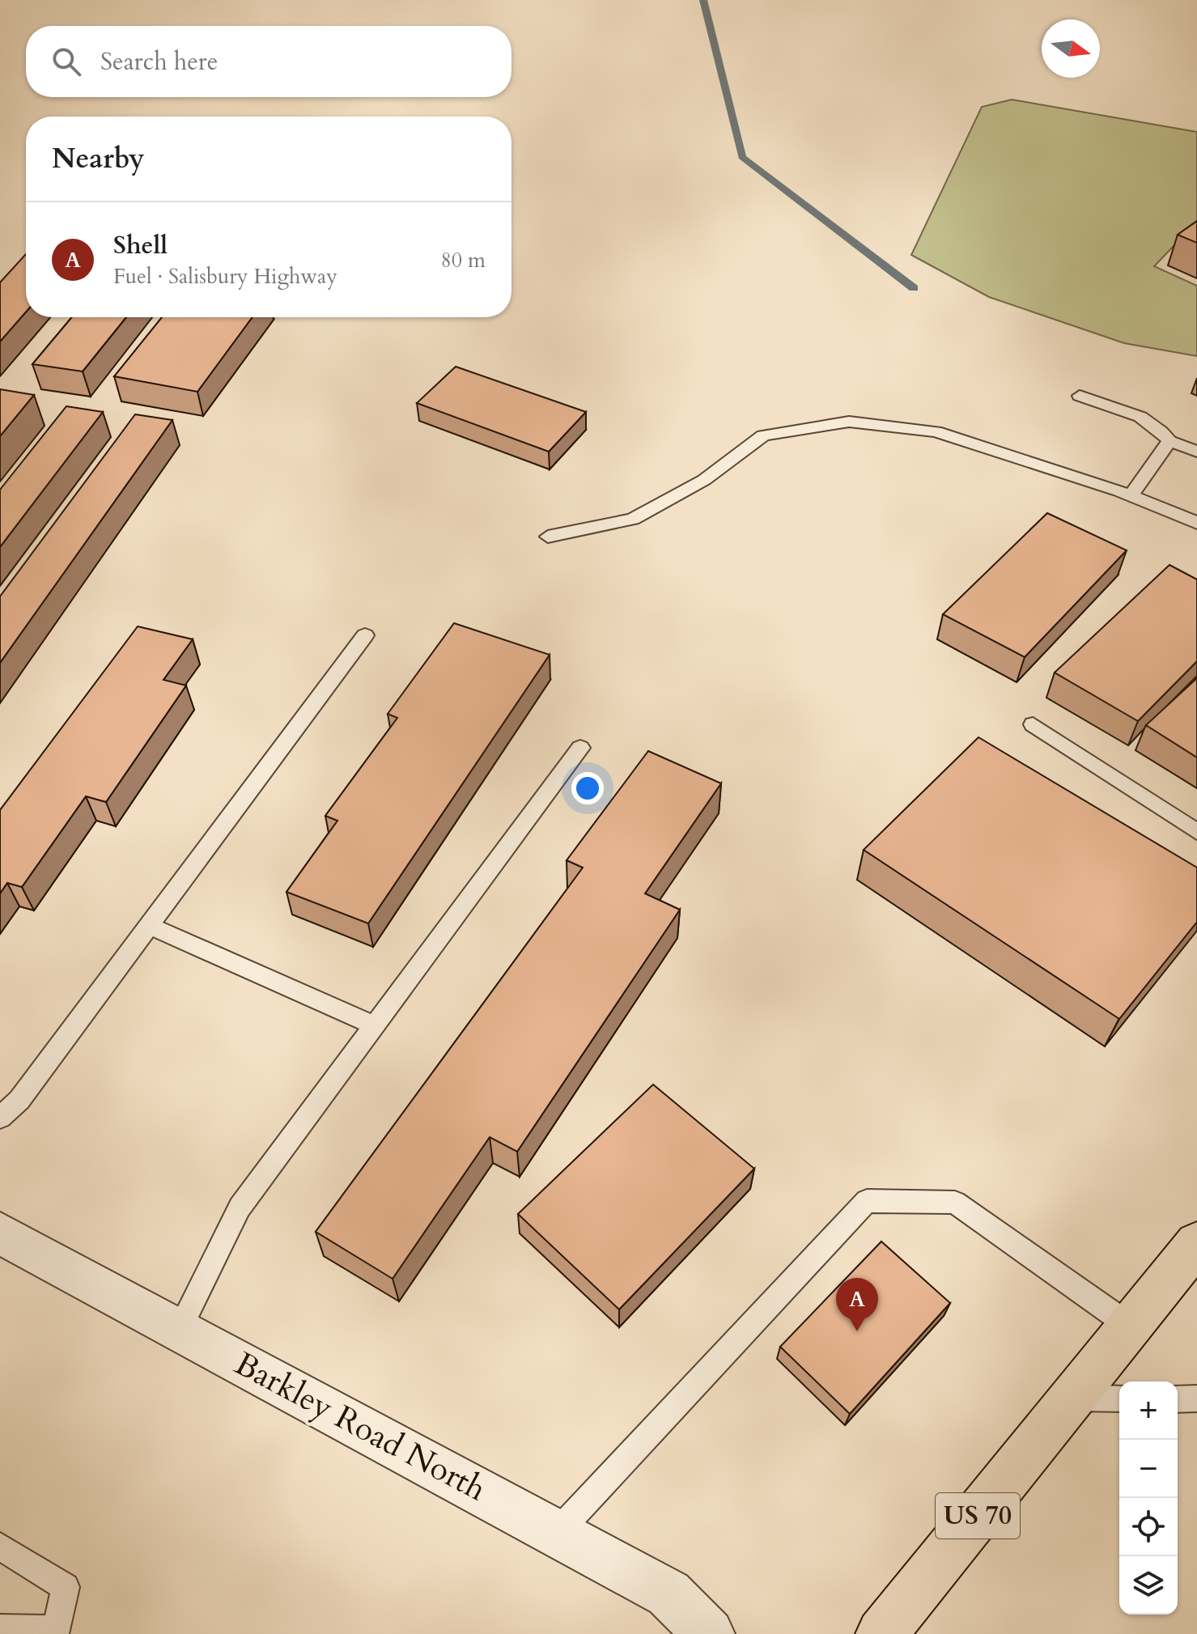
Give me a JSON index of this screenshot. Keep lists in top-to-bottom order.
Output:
{
  "streets": {
    "highway": ["US 70"],
    "street": ["Barkley Road North"]
  },
  "north": "right",
  "page": {
    "search": "Search here",
    "heading": "Nearby",
    "list": [
      {
        "mark": "A",
        "name": "Shell",
        "note": "Fuel · Salisbury Highway",
        "value": "80 m"
      }
    ],
    "pins": "A",
    "map_buttons": ["+", "−"]
  }
}
